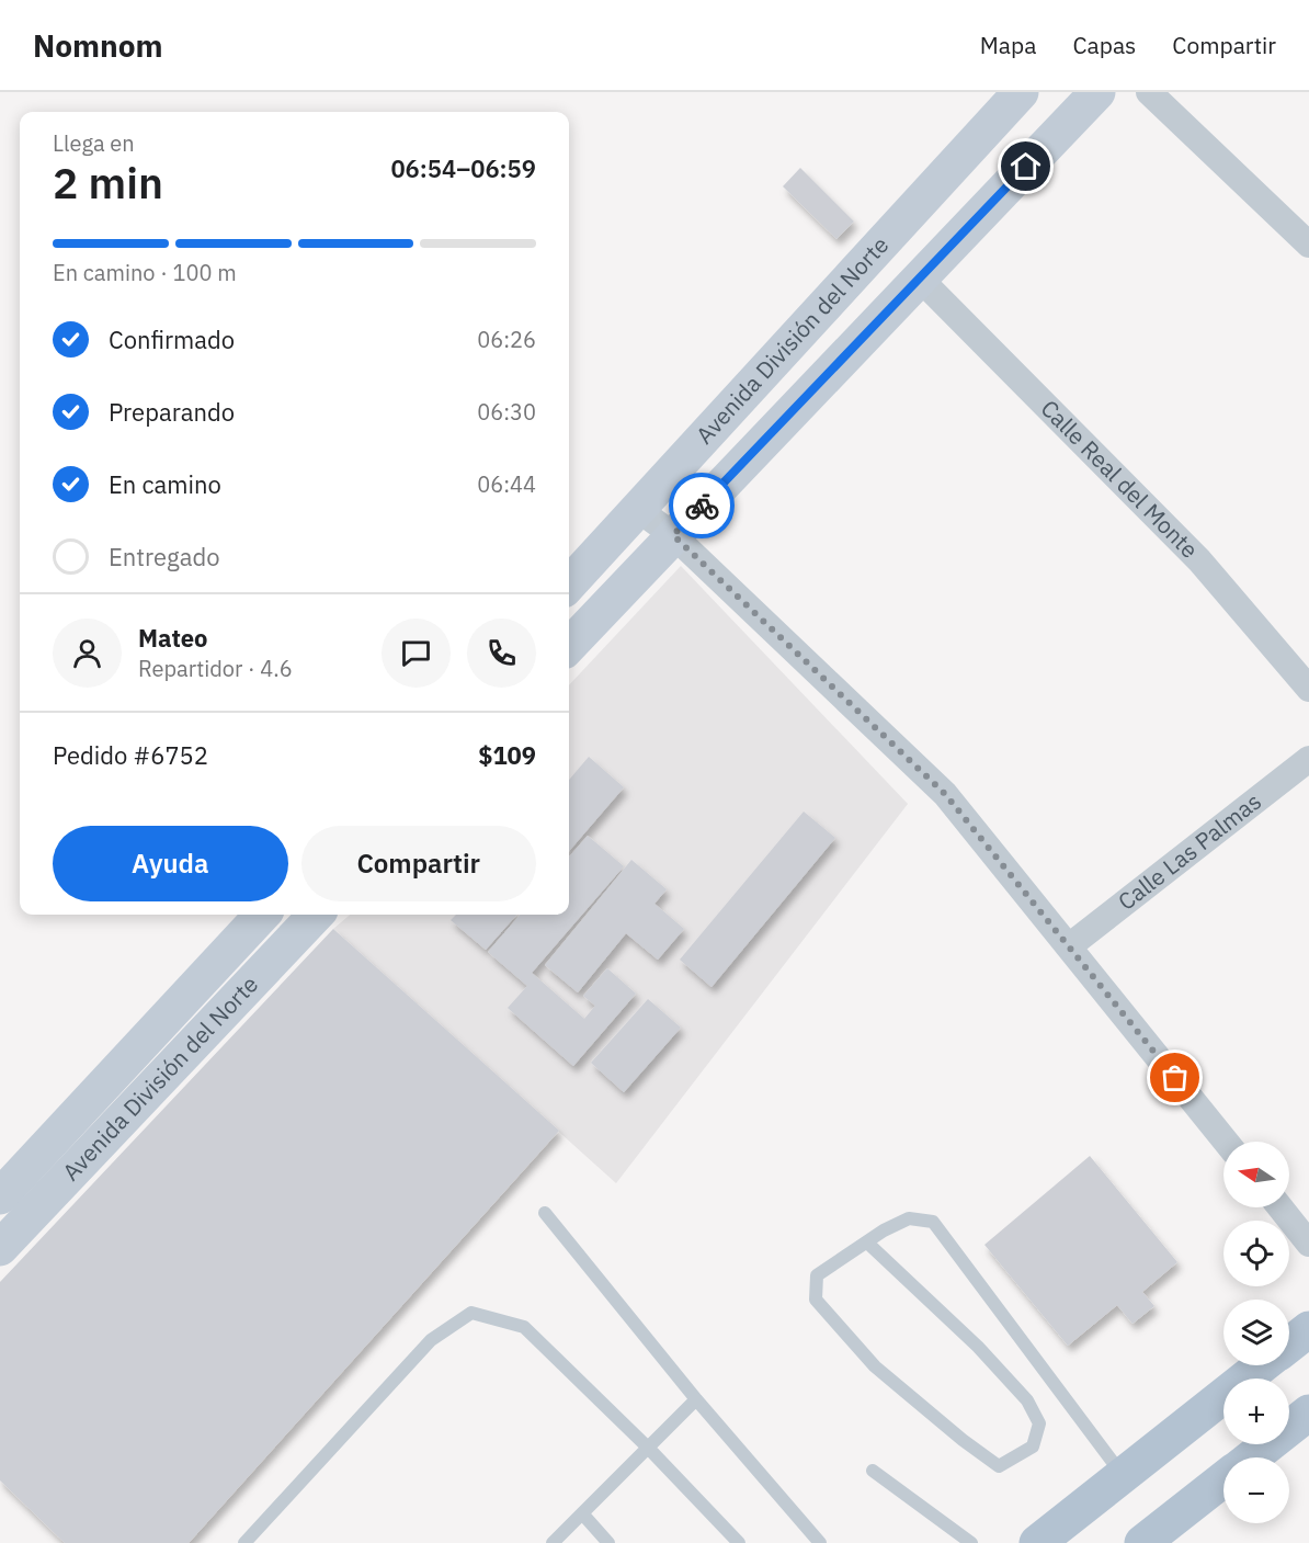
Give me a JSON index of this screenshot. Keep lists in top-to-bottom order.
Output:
{
  "streets": {
    "main road": ["Avenida División del Norte"],
    "street": ["Calle Real del Monte", "Calle Las Palmas"]
  },
  "crossings": [
    ["Avenida División del Norte", "Calle Real del Monte"]
  ],
  "north": "left",
  "page": {
    "header": "Nomnom",
    "nav": ["Mapa", "Capas", "Compartir"],
    "heading": ["2 min", "Llega en", "06:54–06:59"],
    "panel": [
      "Mateo",
      "Repartidor · 4.6",
      "Pedido #6752",
      "$109"
    ],
    "bar": "En camino · 100 m",
    "list": [
      ["Confirmado", "06:26"],
      ["Preparando", "06:30"],
      ["En camino", "06:44"],
      "Entregado"
    ],
    "buttons": ["Ayuda", "Compartir"],
    "map_buttons": ["+", "−"]
  }
}
